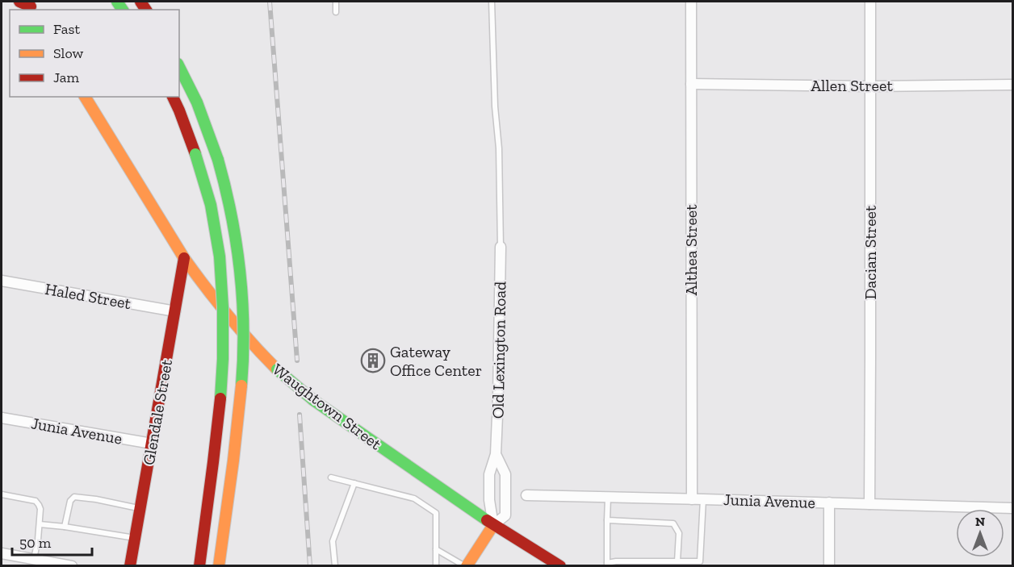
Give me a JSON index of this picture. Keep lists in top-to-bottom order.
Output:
{
  "streets": {
    "main road": ["Old Lexington Road", "Waughtown Street", "Glendale Street"],
    "street": [
      "Allen Street",
      "Althea Street",
      "Dacian Street",
      "Haled Street",
      "Junia Avenue"
    ]
  },
  "crossings": [
    ["Allen Street", "Althea Street"],
    ["Allen Street", "Dacian Street"],
    ["Althea Street", "Junia Avenue"],
    ["Dacian Street", "Junia Avenue"],
    ["Haled Street", "Glendale Street"],
    ["Old Lexington Road", "Waughtown Street"],
    ["Waughtown Street", "Glendale Street"],
    ["Glendale Street", "Junia Avenue"]
  ],
  "places": {
    "building": ["Gateway Office Center"]
  },
  "legend": ["Fast", "Slow", "Jam"],
  "scale_bar": "50 m",
  "north": "top"
}
